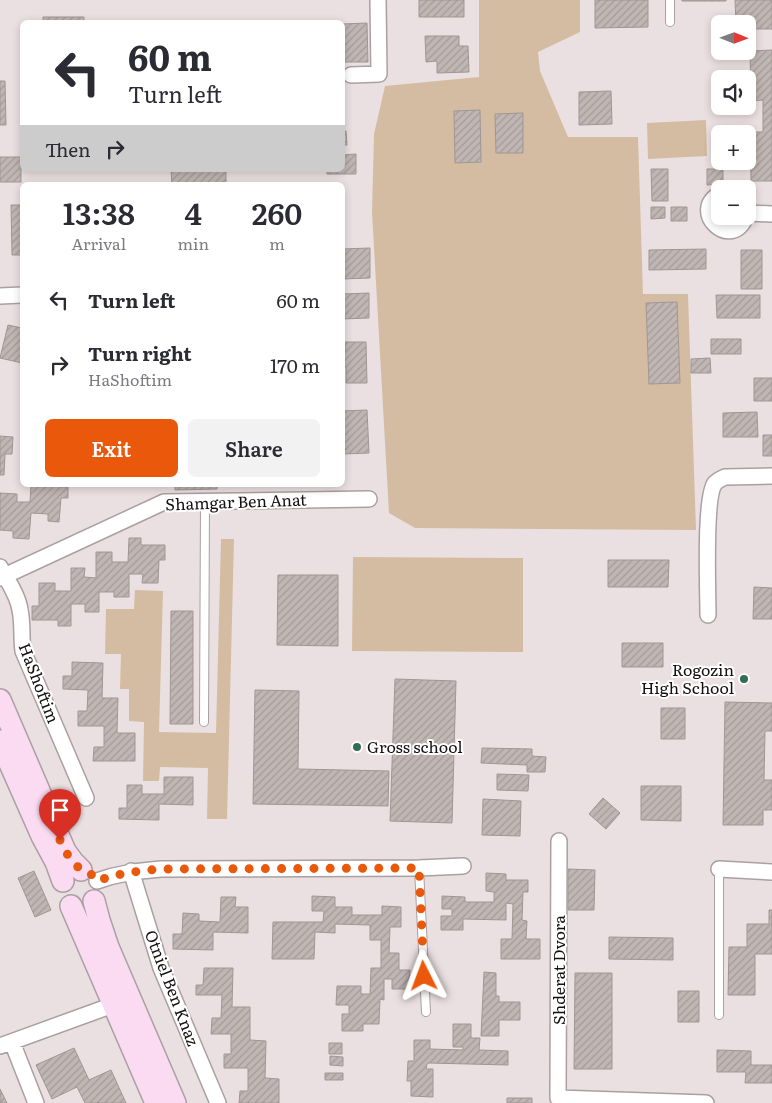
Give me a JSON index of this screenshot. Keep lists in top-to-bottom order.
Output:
{
  "streets": {
    "street": [
      "Shamgar Ben Anat",
      "HaShoftim",
      "Shderat Dvora",
      "Otniel Ben Knaz"
    ]
  },
  "crossings": [
    ["Shamgar Ben Anat", "HaShoftim"]
  ],
  "places": ["Rogozin High School", "Gross school"],
  "north": "right",
  "page": {
    "map_buttons": ["+", "−"],
    "turn": ["60 m", "Turn left"],
    "then": "Then",
    "eta": [
      "13:38",
      "Arrival",
      "4",
      "min",
      "260",
      "m"
    ],
    "list": [
      {
        "name": "Turn left",
        "value": "60 m"
      },
      {
        "name": "Turn right",
        "note": "HaShoftim",
        "value": "170 m"
      }
    ],
    "buttons": ["Exit", "Share"]
  }
}
